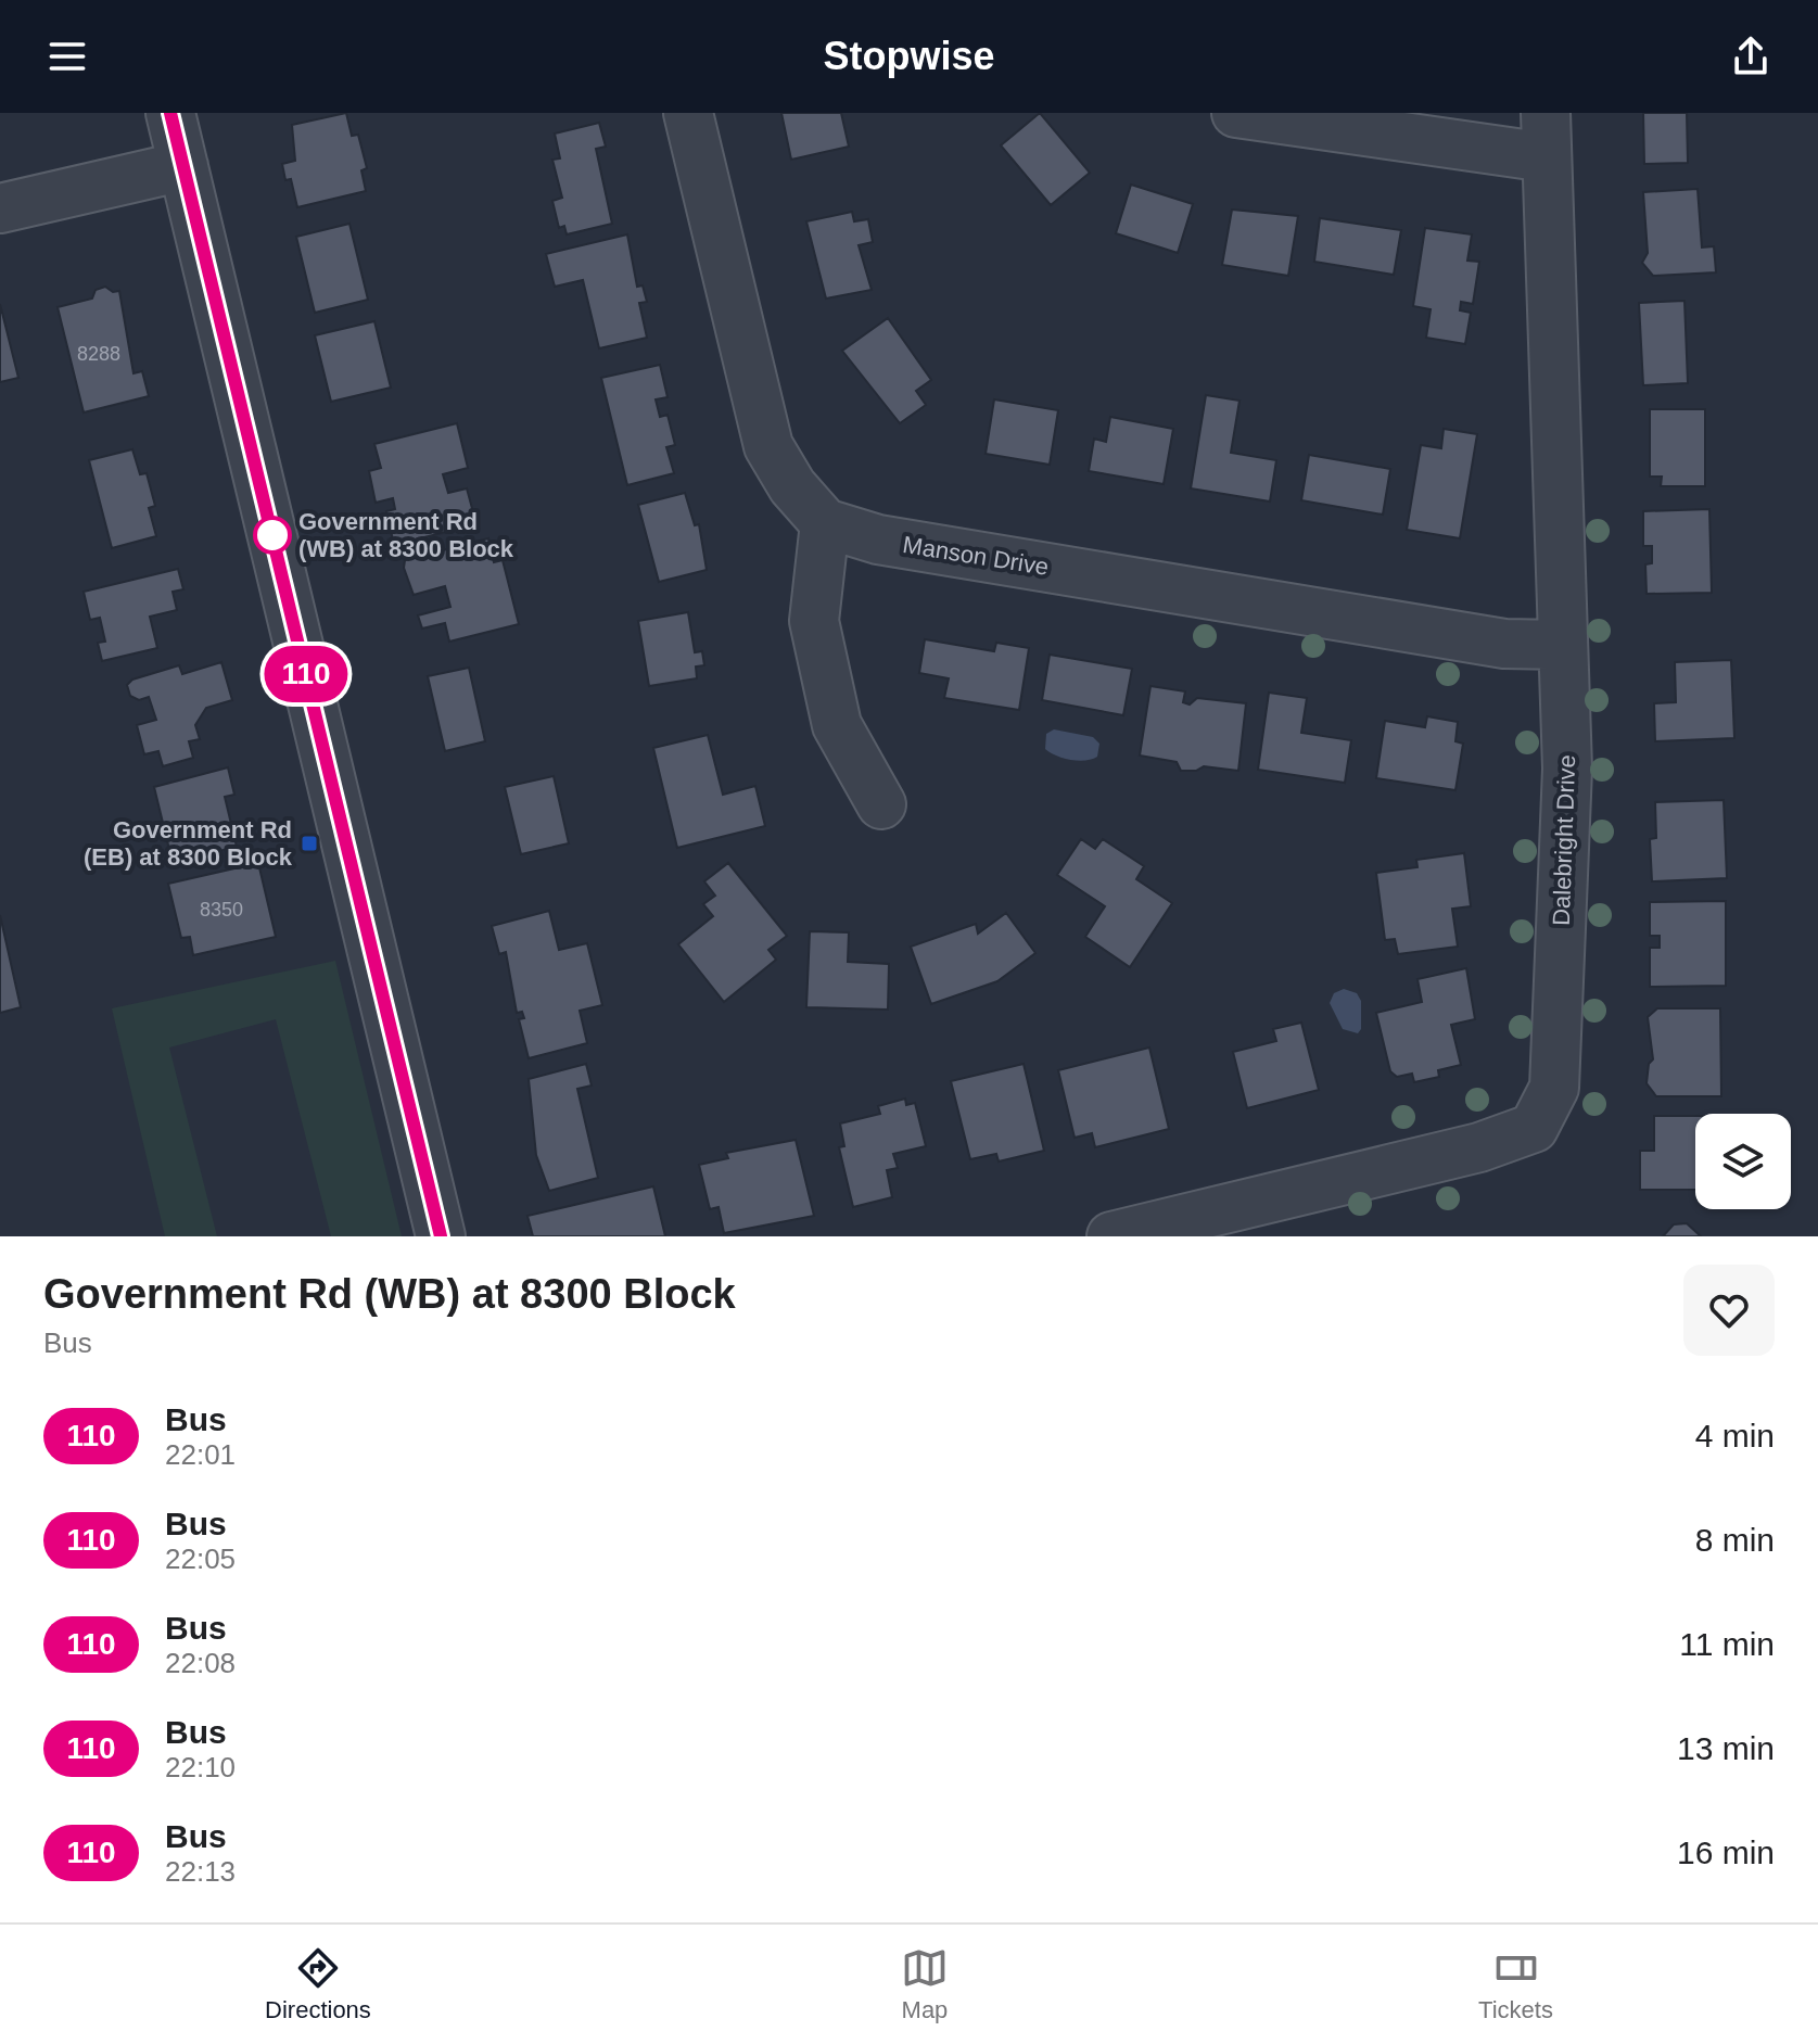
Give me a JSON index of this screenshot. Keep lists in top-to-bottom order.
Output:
{
  "streets": {
    "street": ["Manson Drive", "Dalebright Drive"]
  },
  "crossings": [
    ["Manson Drive", "Dalebright Drive"]
  ],
  "places": {
    "other": ["Government Rd (WB) at 8300 Block"],
    "transit": ["Government Rd (EB) at 8300 Block"]
  },
  "lines": ["bus line 110"],
  "house_numbers": ["8288", "8350"],
  "page": {
    "header": "Stopwise",
    "on_map": "110",
    "heading": ["Government Rd (WB) at 8300 Block", "Bus"],
    "list": [
      {
        "mark": "110",
        "name": "Bus",
        "note": "22:01",
        "value": "4 min"
      },
      {
        "mark": "110",
        "name": "Bus",
        "note": "22:05",
        "value": "8 min"
      },
      {
        "mark": "110",
        "name": "Bus",
        "note": "22:08",
        "value": "11 min"
      },
      {
        "mark": "110",
        "name": "Bus",
        "note": "22:10",
        "value": "13 min"
      },
      {
        "mark": "110",
        "name": "Bus",
        "note": "22:13",
        "value": "16 min"
      }
    ],
    "tabs": ["Directions", "Map", "Tickets"]
  }
}
